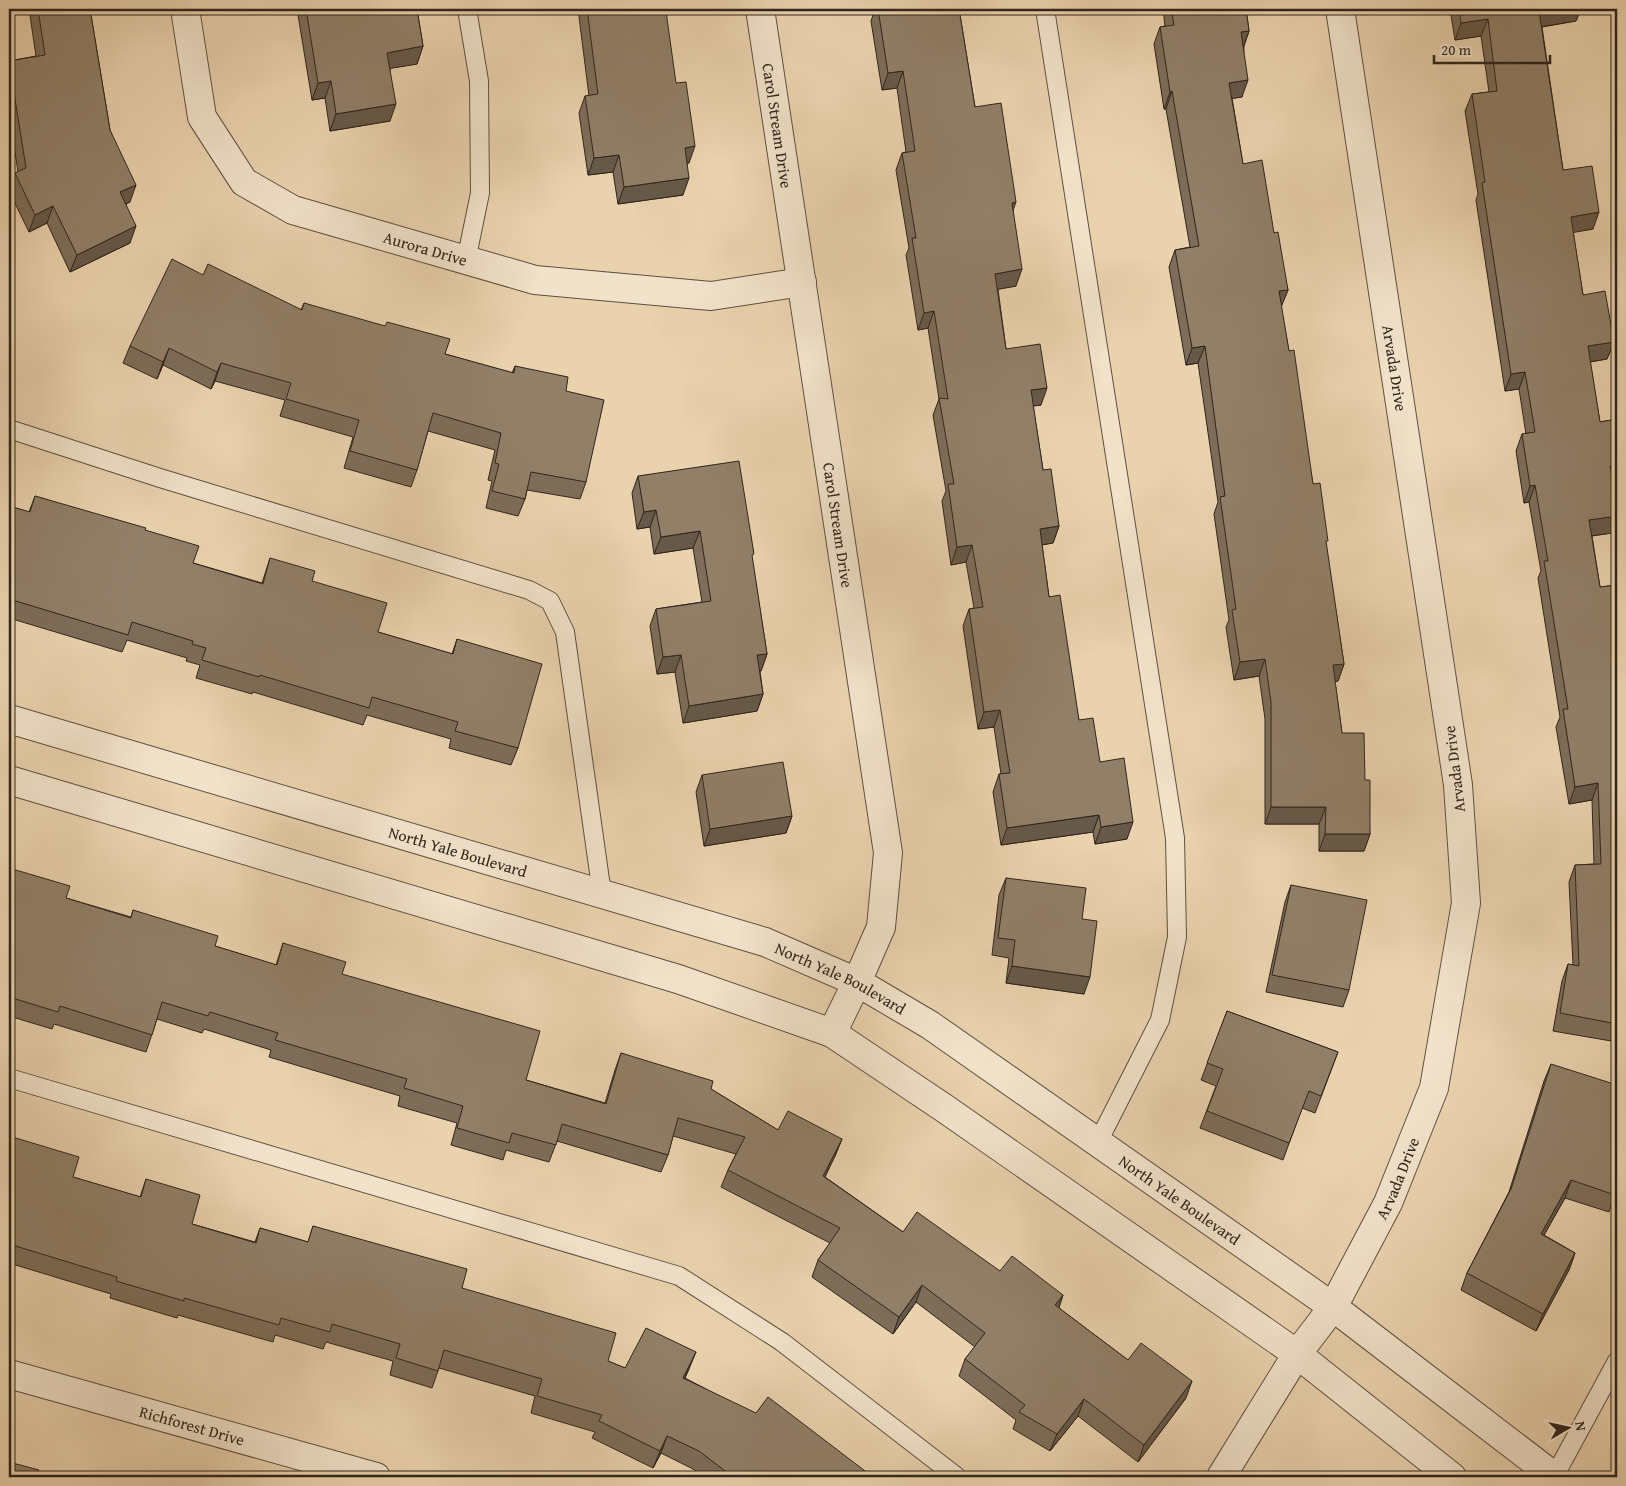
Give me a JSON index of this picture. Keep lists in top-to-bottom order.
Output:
{
  "streets": {
    "street": [
      "Carol Stream Drive",
      "Aurora Drive",
      "Arvada Drive",
      "North Yale Boulevard",
      "Richforest Drive"
    ]
  },
  "crossings": [
    ["Carol Stream Drive", "Aurora Drive"],
    ["Carol Stream Drive", "North Yale Boulevard"],
    ["Arvada Drive", "North Yale Boulevard"]
  ],
  "scale_bar": "20 m",
  "north": "right"
}
